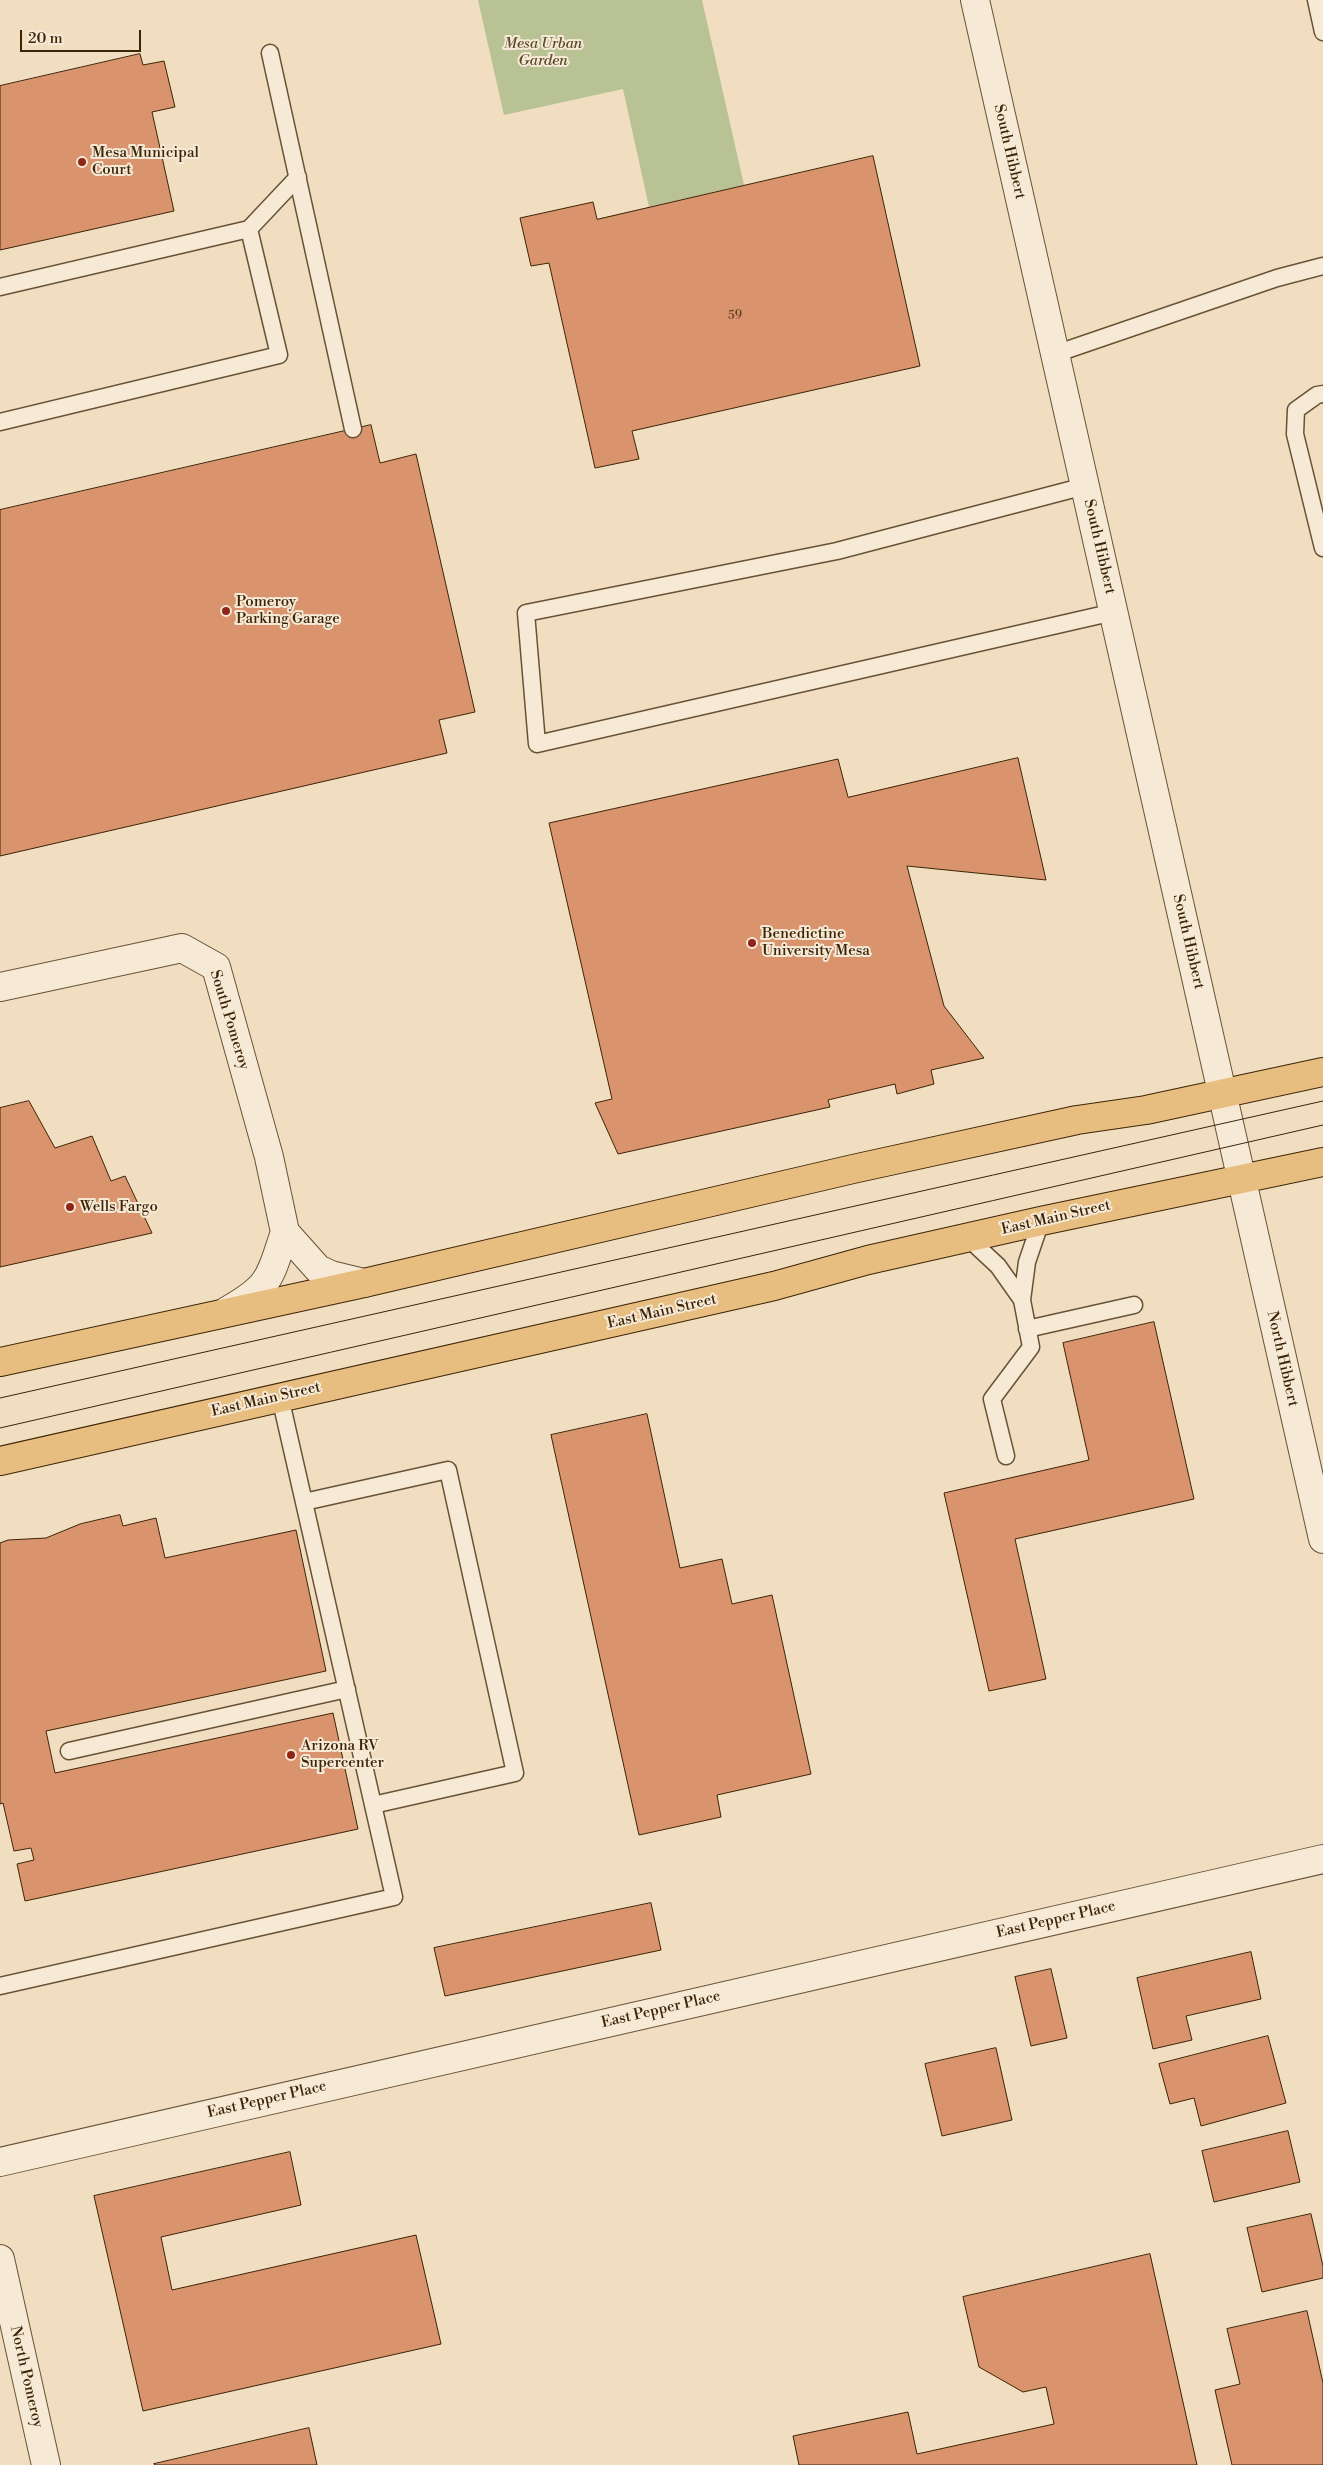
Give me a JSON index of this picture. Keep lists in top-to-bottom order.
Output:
{
  "streets": {
    "main road": ["East Main Street"],
    "street": [
      "South Hibbert",
      "South Pomeroy",
      "North Hibbert",
      "East Pepper Place",
      "North Pomeroy"
    ]
  },
  "crossings": [
    ["South Hibbert", "East Main Street"],
    ["South Hibbert", "North Hibbert"],
    ["East Main Street", "North Hibbert"]
  ],
  "parks": ["Mesa Urban Garden"],
  "places": [
    "Mesa Municipal Court",
    "Pomeroy Parking Garage",
    "Benedictine University Mesa",
    "Wells Fargo",
    "Arizona RV Supercenter"
  ],
  "house_numbers": ["59"],
  "scale_bar": "20 m"
}
